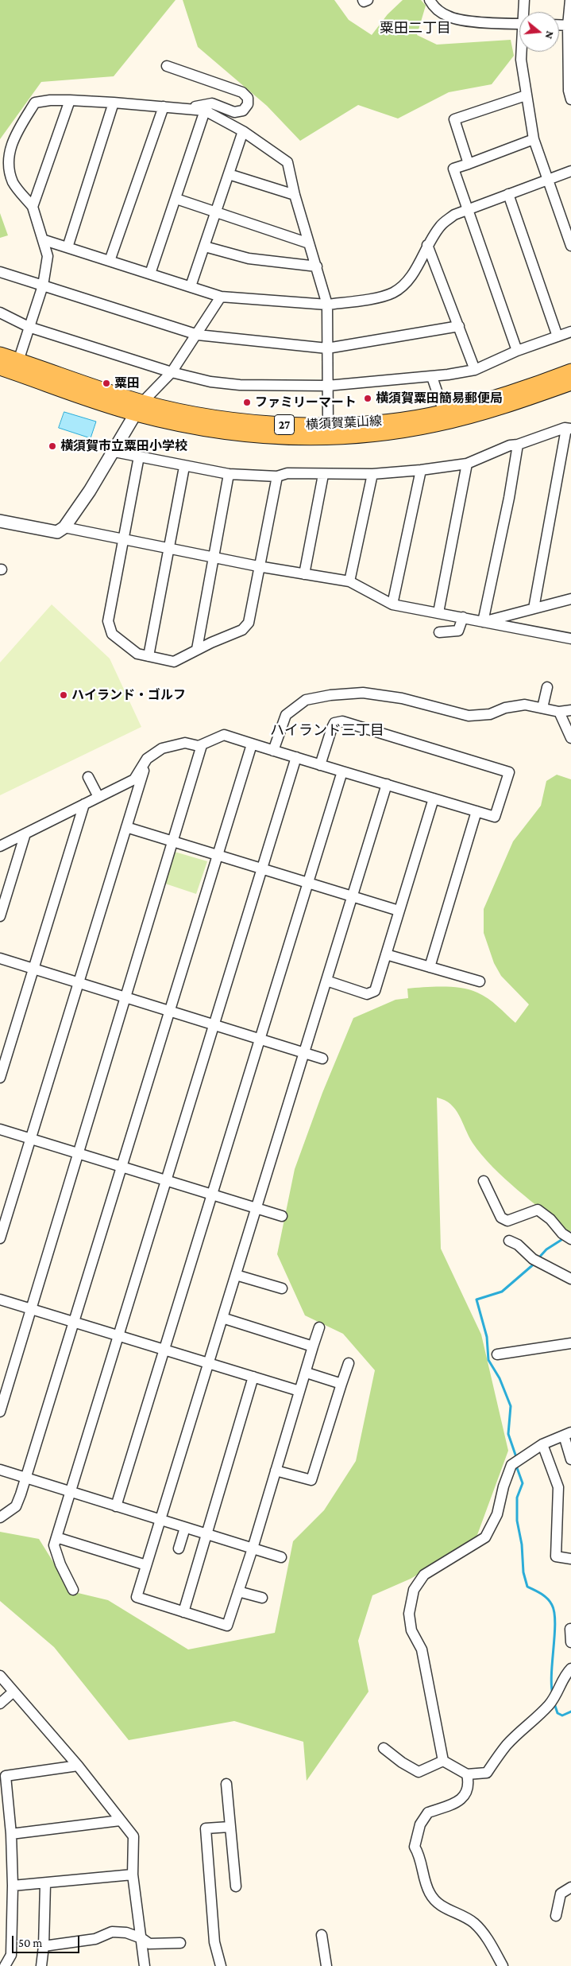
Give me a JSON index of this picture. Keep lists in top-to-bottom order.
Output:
{
  "streets": {
    "main road": ["横須賀葉山線", "27"]
  },
  "districts": ["粟田二丁目", "ハイランド三丁目"],
  "places": [
    "粟田",
    "横須賀粟田簡易郵便局",
    "ファミリーマート",
    "横須賀市立粟田小学校",
    "ハイランド・ゴルフ"
  ],
  "scale_bar": "50 m",
  "north": "right"
}
